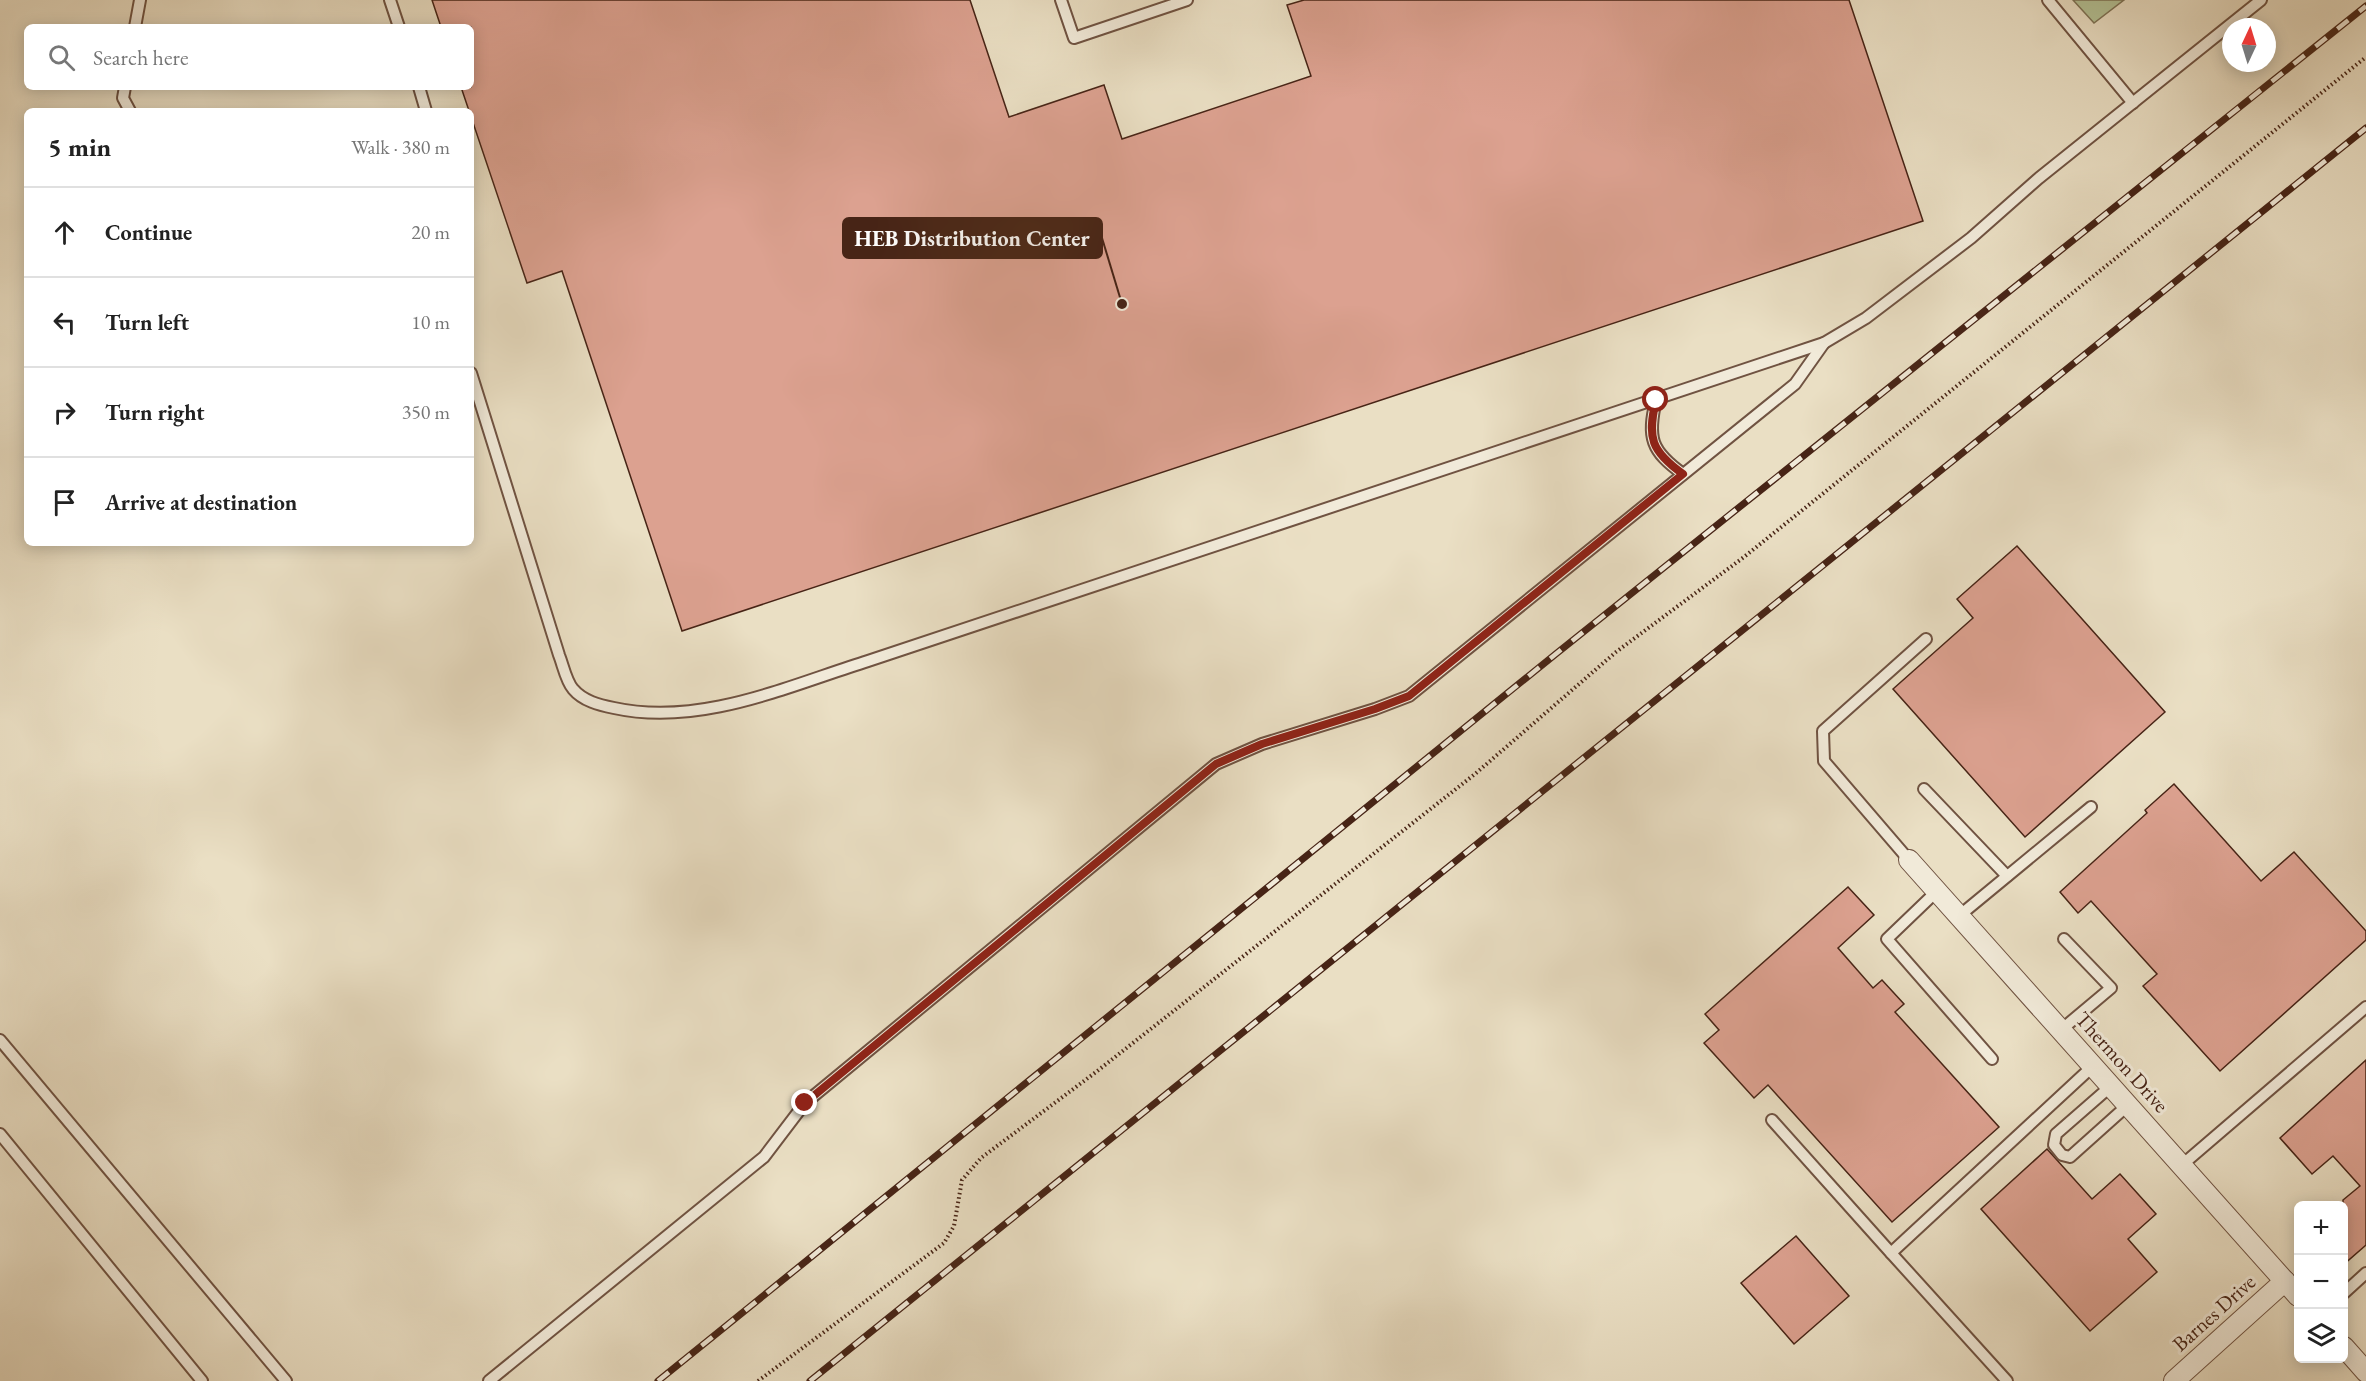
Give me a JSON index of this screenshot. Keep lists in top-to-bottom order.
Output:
{
  "streets": {
    "street": ["Thermon Drive", "Barnes Drive"]
  },
  "crossings": [
    ["Thermon Drive", "Barnes Drive"]
  ],
  "places": ["HEB Distribution Center"],
  "north": "top",
  "page": {
    "search": "Search here",
    "heading": ["5 min", "Walk · 380 m"],
    "list": [
      ["Continue", "20 m"],
      ["Turn left", "10 m"],
      ["Turn right", "350 m"],
      "Arrive at destination"
    ],
    "map_buttons": ["+", "−"]
  }
}
